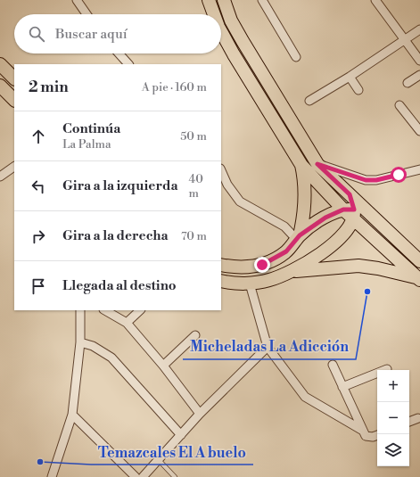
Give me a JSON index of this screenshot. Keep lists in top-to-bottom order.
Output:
{
  "places": ["Micheladas La Adicción", "Temazcales El A buelo"],
  "page": {
    "search": "Buscar aquí",
    "heading": ["2 min", "A pie · 160 m"],
    "list": [
      ["Continúa", "La Palma", "50 m"],
      ["Gira a la izquierda", "40 m"],
      ["Gira a la derecha", "70 m"],
      "Llegada al destino"
    ],
    "map_buttons": ["+", "−"]
  }
}
